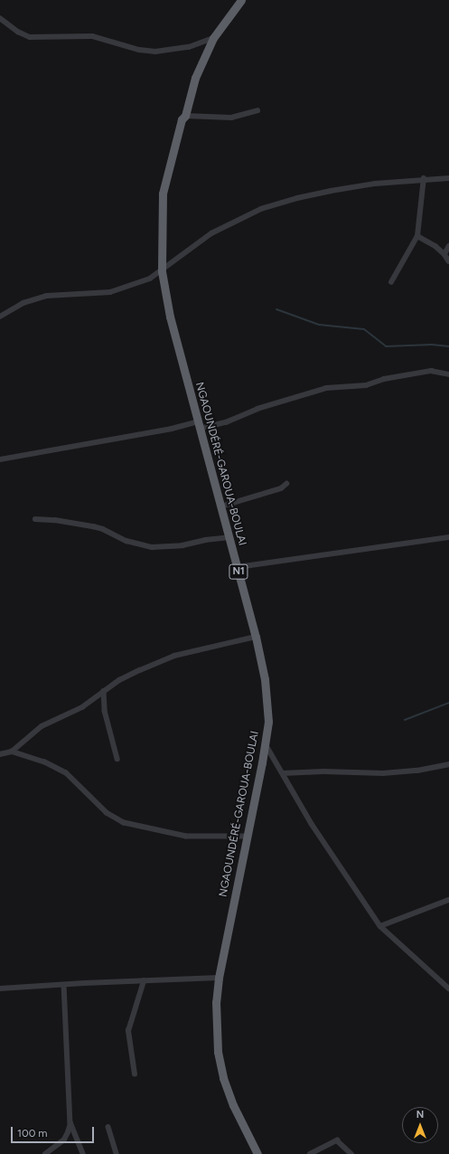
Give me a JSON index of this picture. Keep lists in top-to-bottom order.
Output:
{
  "streets": {
    "highway": ["NGAOUNDÉRÉ-GAROUA-BOULAI", "N1"]
  },
  "scale_bar": "100 m",
  "north": "top"
}
